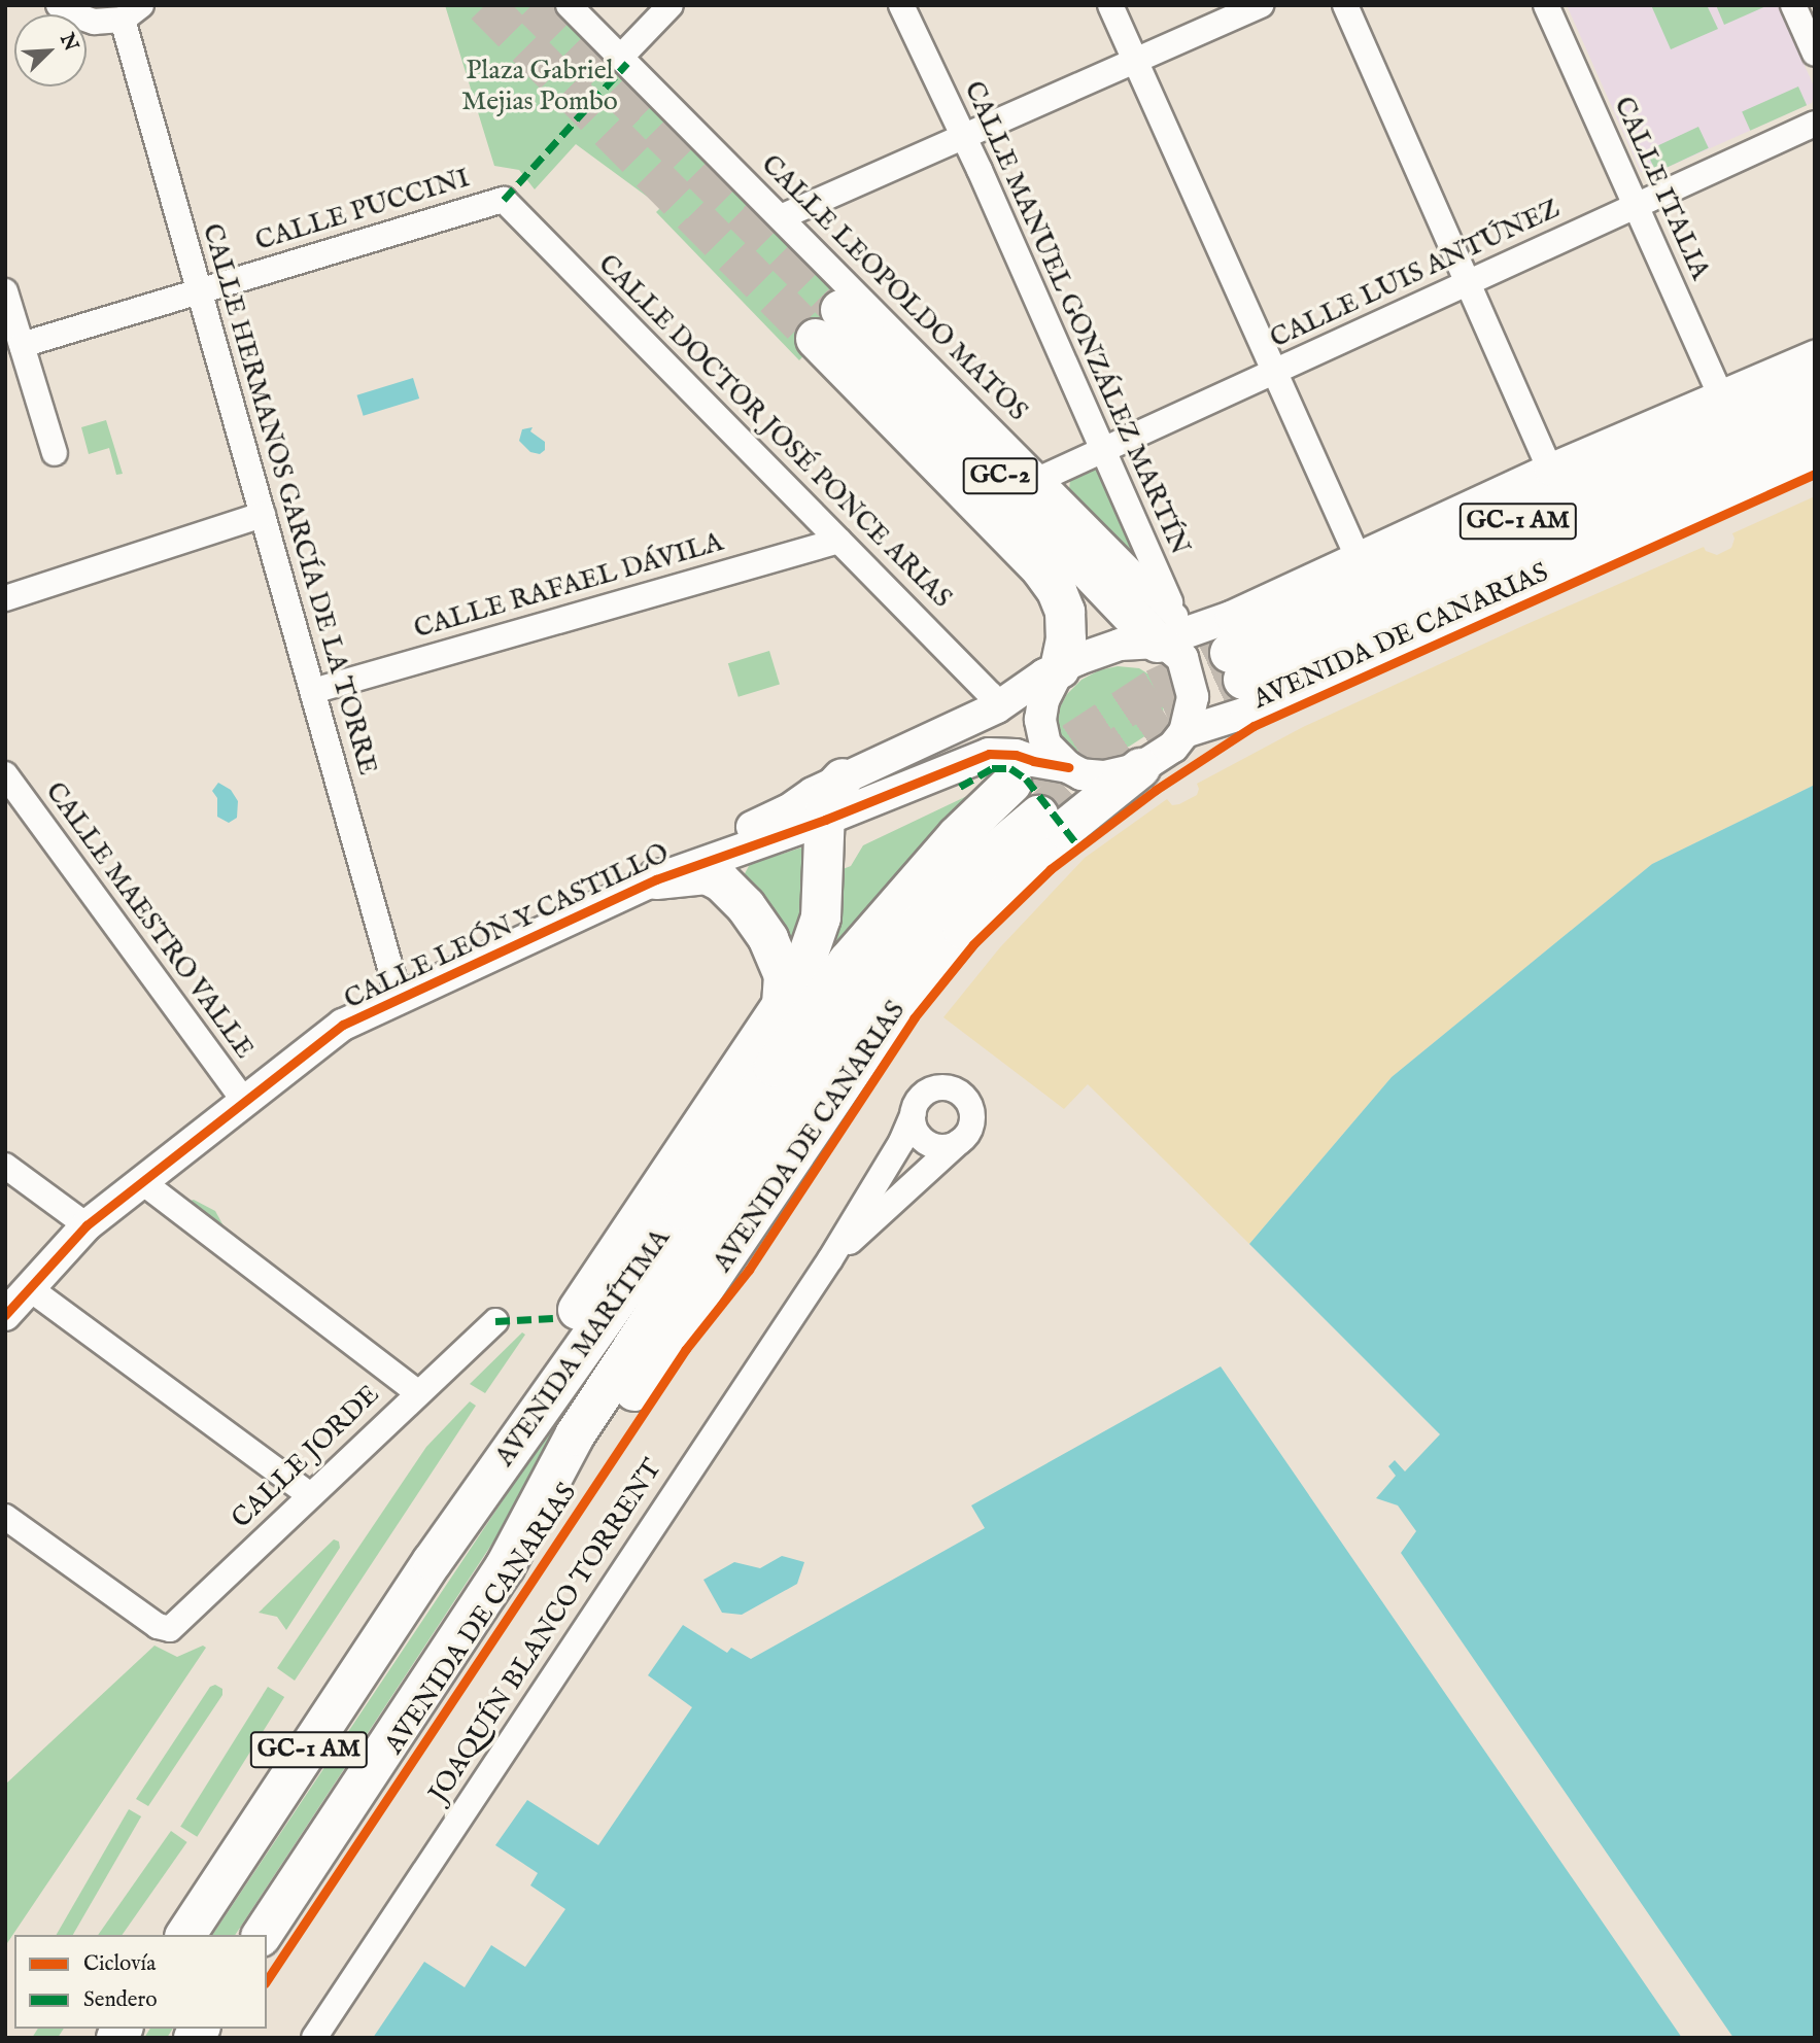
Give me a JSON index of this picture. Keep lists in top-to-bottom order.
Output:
{
  "streets": {
    "highway": ["GC-2", "GC-1 AM", "AVENIDA MARÍTIMA"],
    "street": [
      "CALLE ITALIA",
      "CALLE PUCCINI",
      "CALLE LUIS ANTÚNEZ",
      "CALLE LEOPOLDO MATOS",
      "CALLE MANUEL GONZÁLEZ MARTÍN",
      "CALLE DOCTOR JOSÉ PONCE ARIAS",
      "CALLE HERMANOS GARCÍA DE LA TORRE",
      "CALLE RAFAEL DÁVILA",
      "CALLE MAESTRO VALLE",
      "CALLE LEÓN Y CASTILLO",
      "CALLE JORDE",
      "JOAQUÍN BLANCO TORRENT"
    ],
    "cycle path": ["AVENIDA DE CANARIAS"]
  },
  "crossings": [
    ["CALLE ITALIA", "CALLE LUIS ANTÚNEZ"],
    ["CALLE PUCCINI", "CALLE DOCTOR JOSÉ PONCE ARIAS"],
    ["CALLE PUCCINI", "CALLE HERMANOS GARCÍA DE LA TORRE"],
    ["CALLE LUIS ANTÚNEZ", "CALLE LEOPOLDO MATOS"],
    ["CALLE LUIS ANTÚNEZ", "CALLE MANUEL GONZÁLEZ MARTÍN"],
    ["CALLE LEOPOLDO MATOS", "CALLE MANUEL GONZÁLEZ MARTÍN"],
    ["CALLE LEOPOLDO MATOS", "GC-2"],
    ["CALLE LEOPOLDO MATOS", "CALLE LEÓN Y CASTILLO"],
    ["CALLE MANUEL GONZÁLEZ MARTÍN", "GC-2"],
    ["CALLE MANUEL GONZÁLEZ MARTÍN", "CALLE LEÓN Y CASTILLO"],
    ["CALLE DOCTOR JOSÉ PONCE ARIAS", "CALLE RAFAEL DÁVILA"],
    ["CALLE DOCTOR JOSÉ PONCE ARIAS", "CALLE LEÓN Y CASTILLO"],
    ["GC-2", "CALLE LEÓN Y CASTILLO"],
    ["CALLE HERMANOS GARCÍA DE LA TORRE", "CALLE RAFAEL DÁVILA"],
    ["CALLE HERMANOS GARCÍA DE LA TORRE", "CALLE LEÓN Y CASTILLO"],
    ["CALLE MAESTRO VALLE", "CALLE LEÓN Y CASTILLO"]
  ],
  "parks": ["Plaza Gabriel Mejias Pombo"],
  "legend": ["Ciclovía", "Sendero"],
  "north": "top right"
}
